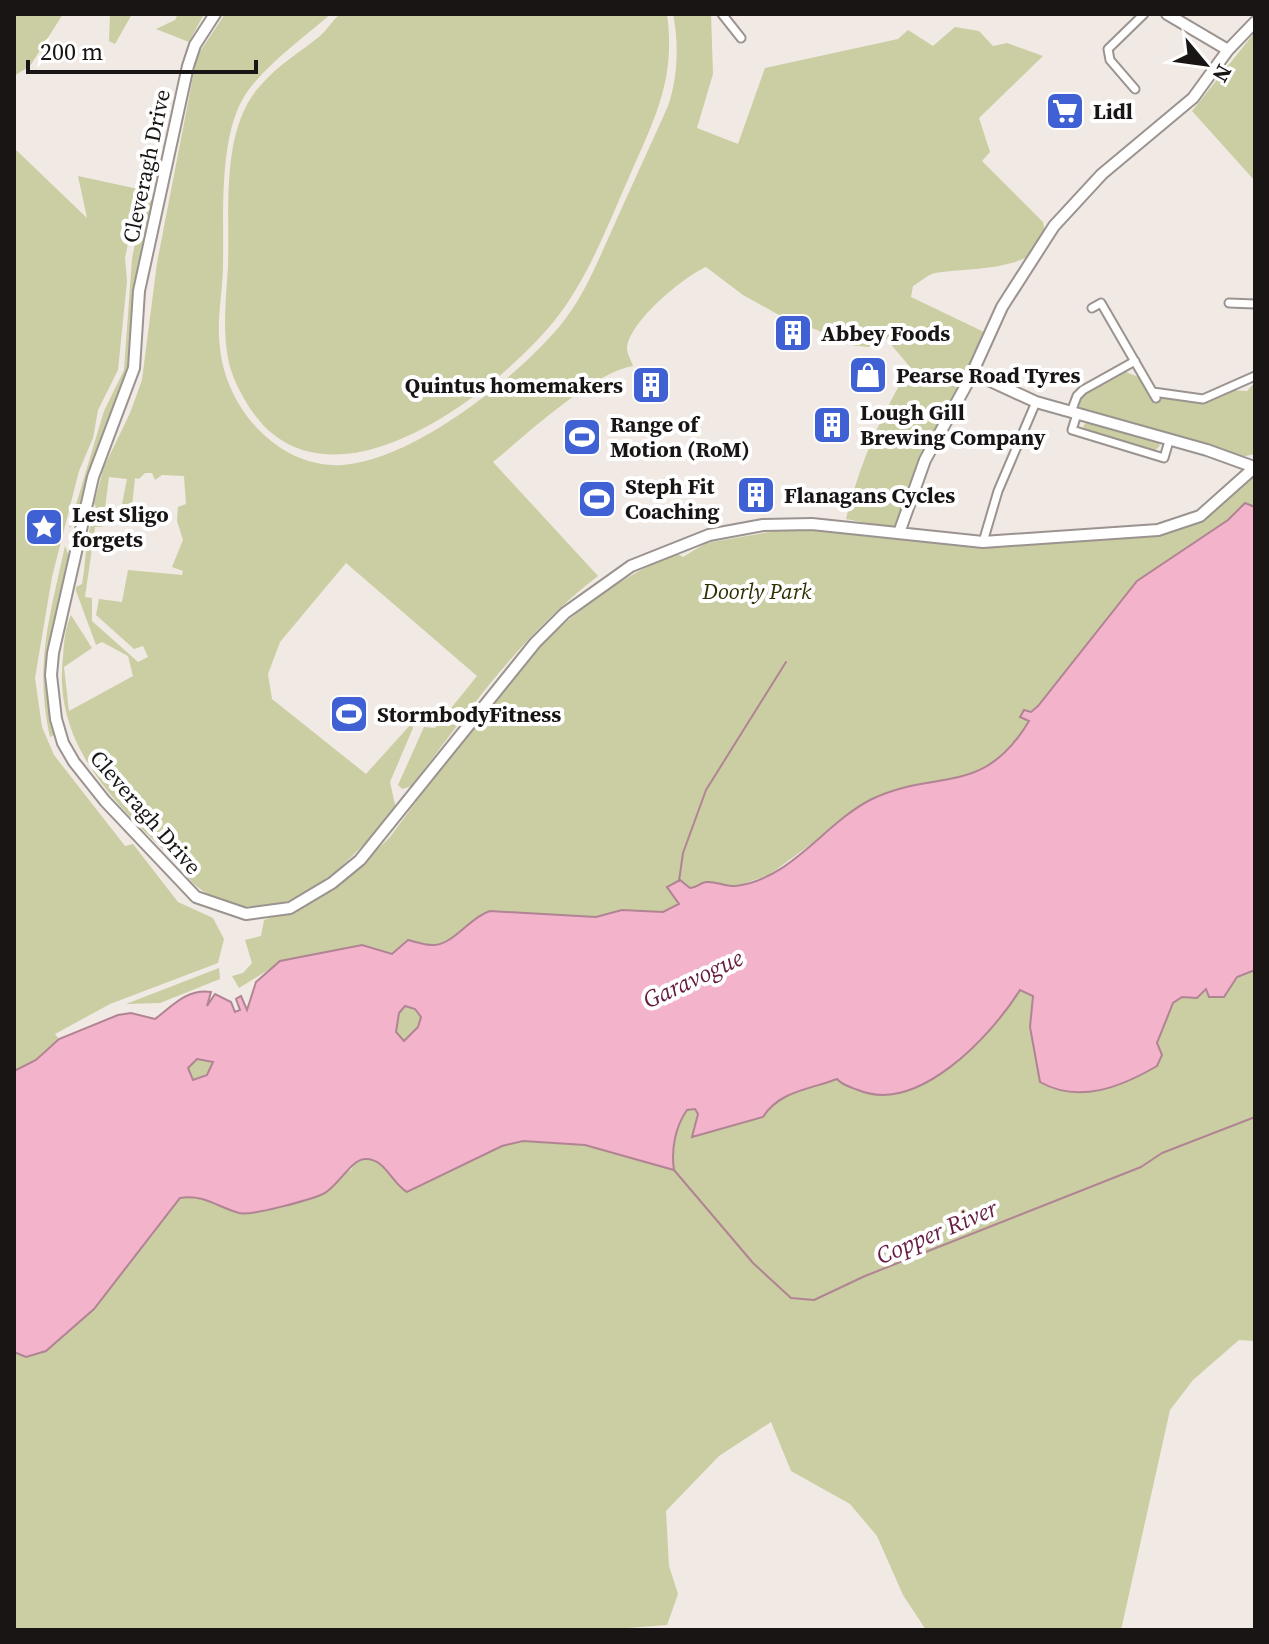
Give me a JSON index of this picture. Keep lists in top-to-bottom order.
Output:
{
  "streets": {
    "street": ["Cleveragh Drive"]
  },
  "water": ["Garavogue", "Copper River"],
  "parks": ["Doorly Park"],
  "places": {
    "supermarket": ["Lidl"],
    "building": [
      "Abbey Foods",
      "Quintus homemakers",
      "Lough Gill Brewing Company",
      "Flanagans Cycles"
    ],
    "shop": ["Pearse Road Tyres"],
    "sports": ["Range of Motion (RoM)", "Steph Fit Coaching", "StormbodyFitness"],
    "place": ["Lest Sligo forgets"]
  },
  "scale_bar": "200 m",
  "north": "bottom right"
}
